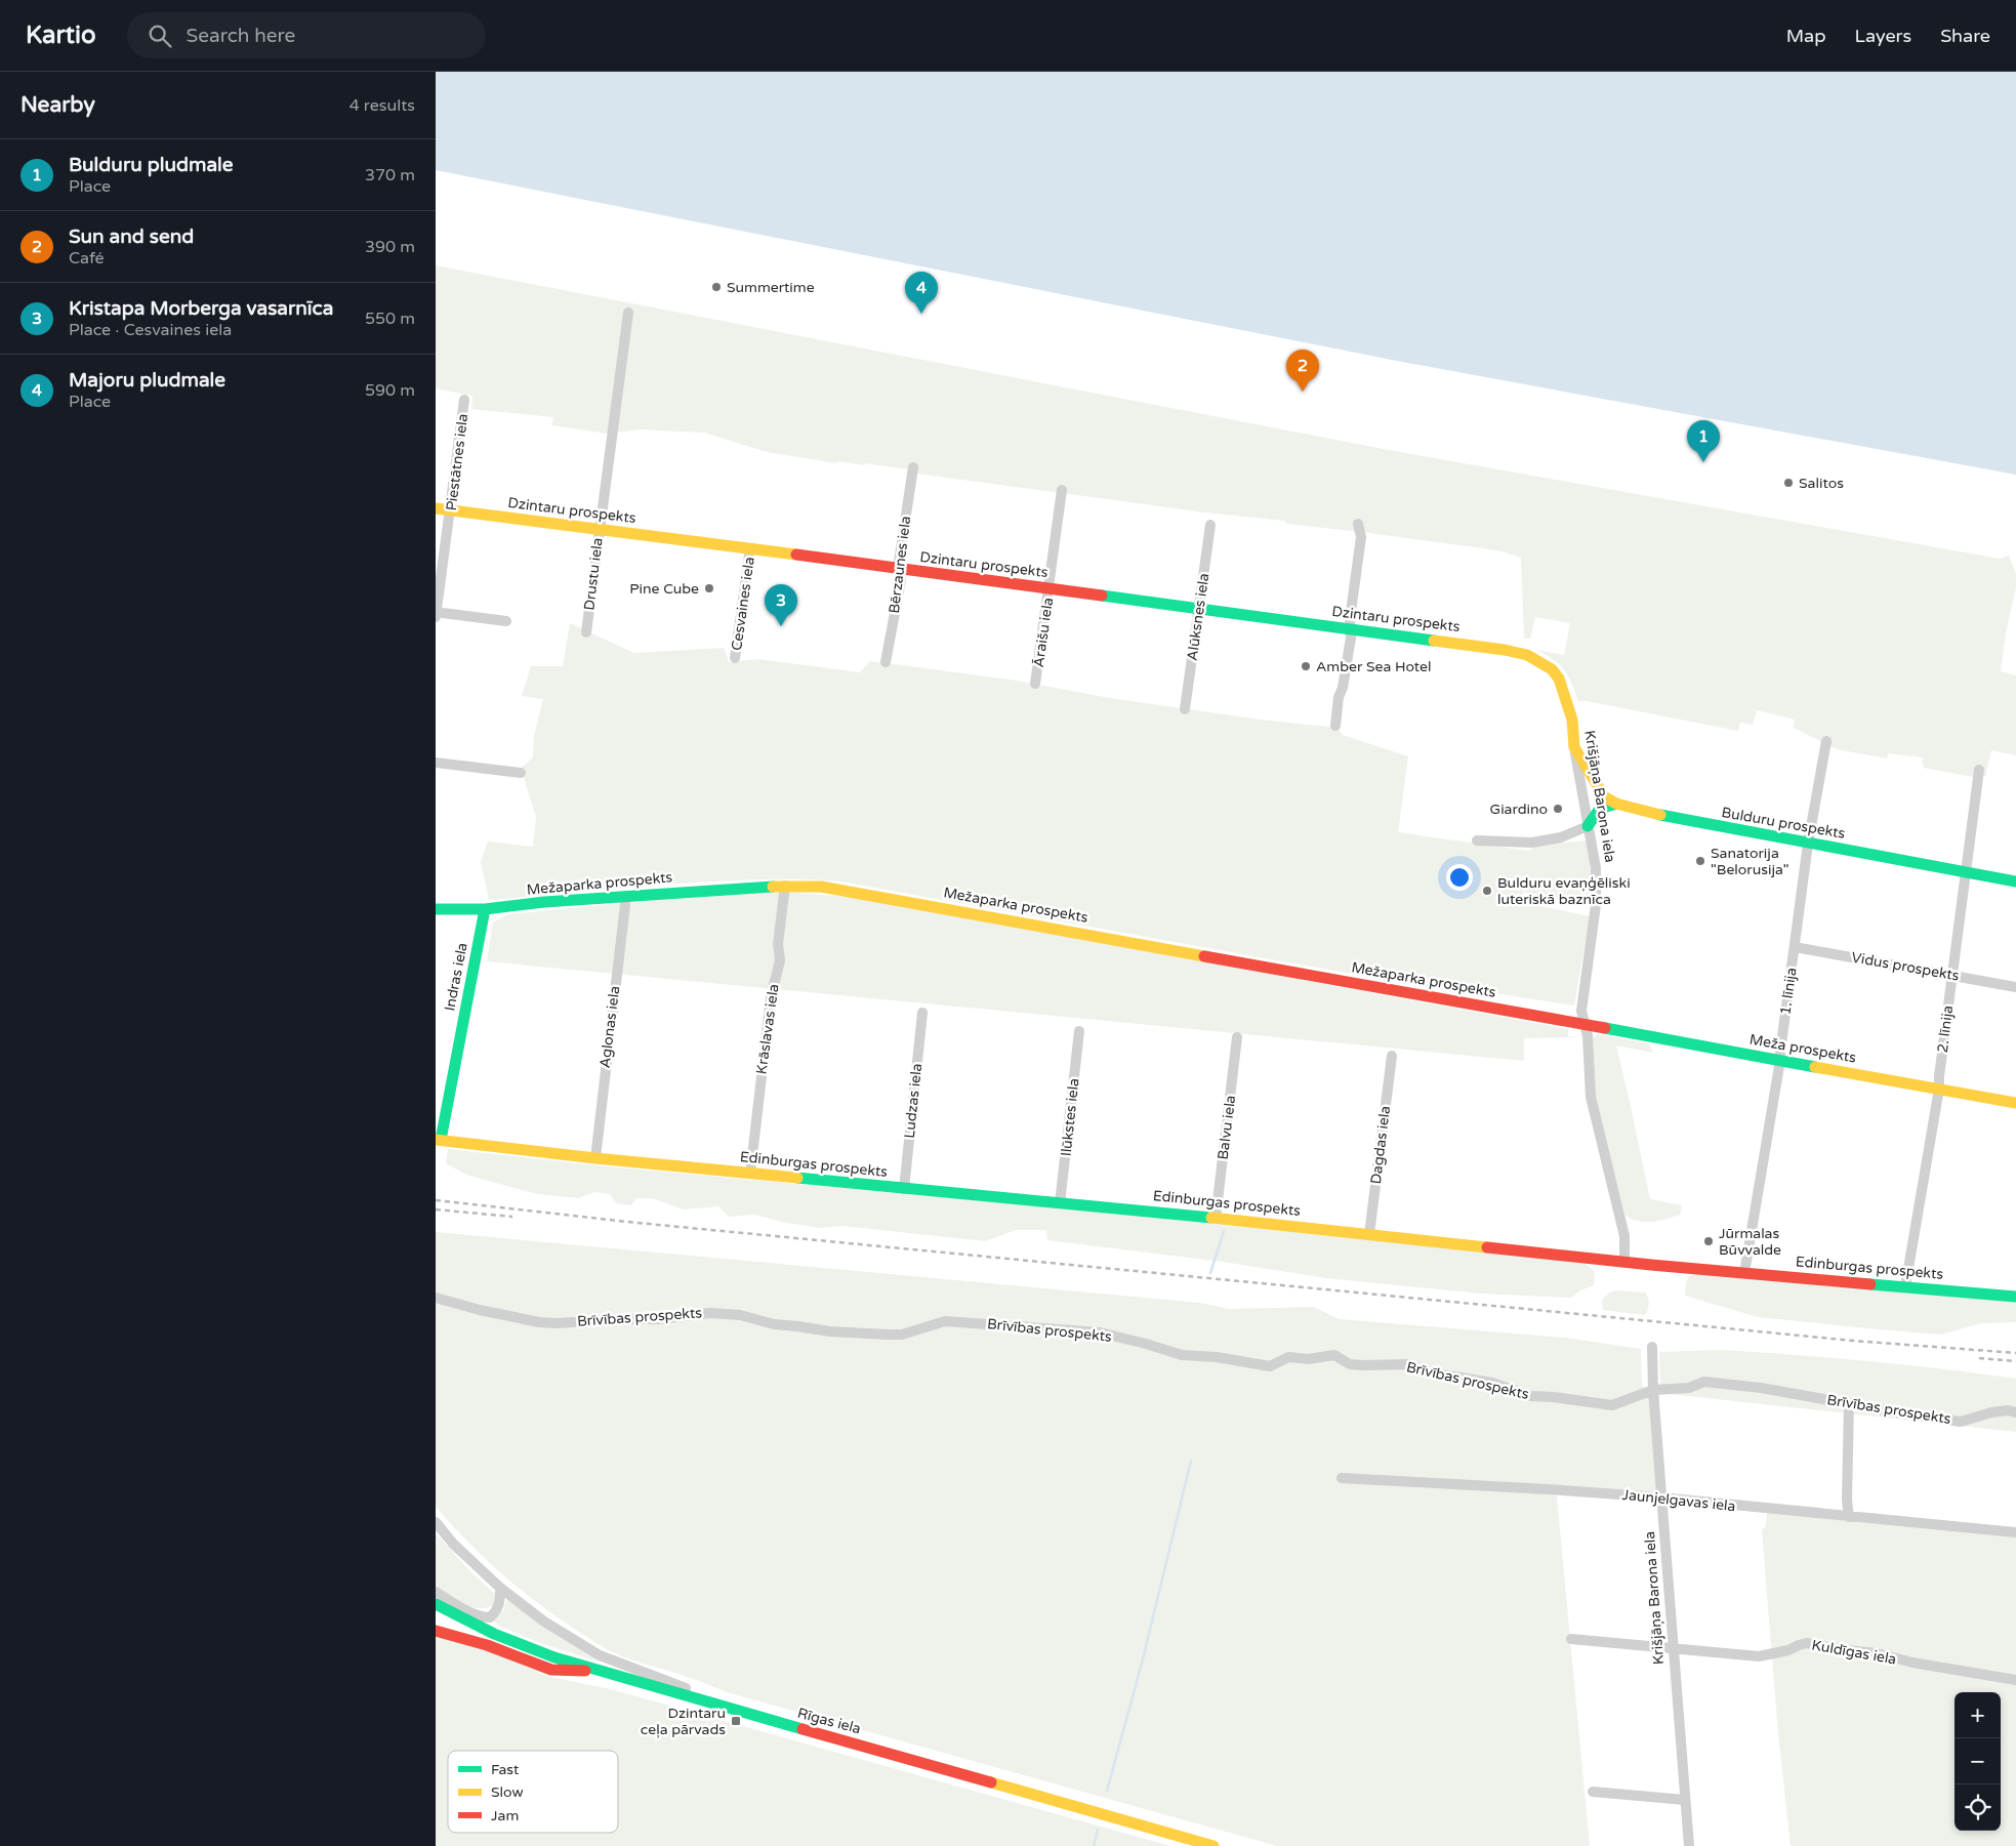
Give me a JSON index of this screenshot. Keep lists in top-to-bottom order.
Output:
{
  "streets": {
    "street": [
      "Piestātnes iela",
      "Dzintaru prospekts",
      "Bērzaunes iela",
      "Drustu iela",
      "Cesvaines iela",
      "Alūksnes iela",
      "Āraišu iela",
      "Krišjāņa Barona iela",
      "Bulduru prospekts",
      "Mežaparka prospekts",
      "Vidus prospekts",
      "Indras iela",
      "1. līnija",
      "Aglonas iela",
      "Krāslavas iela",
      "2. līnija",
      "Meža prospekts",
      "Ludzas iela",
      "Ilūkstes iela",
      "Balvu iela",
      "Dagdas iela",
      "Edinburgas prospekts",
      "Brīvības prospekts",
      "Jaunjelgavas iela",
      "Kuldīgas iela",
      "Rīgas iela"
    ]
  },
  "crossings": [
    ["Piestātnes iela", "Dzintaru prospekts"],
    ["Dzintaru prospekts", "Bērzaunes iela"],
    ["Dzintaru prospekts", "Drustu iela"],
    ["Dzintaru prospekts", "Cesvaines iela"],
    ["Dzintaru prospekts", "Alūksnes iela"],
    ["Dzintaru prospekts", "Āraišu iela"],
    ["Dzintaru prospekts", "Krišjāņa Barona iela"],
    ["Krišjāņa Barona iela", "Bulduru prospekts"],
    ["Krišjāņa Barona iela", "Mežaparka prospekts"],
    ["Krišjāņa Barona iela", "Meža prospekts"],
    ["Krišjāņa Barona iela", "Edinburgas prospekts"],
    ["Krišjāņa Barona iela", "Brīvības prospekts"],
    ["Krišjāņa Barona iela", "Jaunjelgavas iela"],
    ["Krišjāņa Barona iela", "Kuldīgas iela"],
    ["Bulduru prospekts", "1. līnija"],
    ["Bulduru prospekts", "2. līnija"],
    ["Mežaparka prospekts", "Indras iela"],
    ["Mežaparka prospekts", "Aglonas iela"],
    ["Mežaparka prospekts", "Krāslavas iela"],
    ["Mežaparka prospekts", "Meža prospekts"],
    ["Vidus prospekts", "1. līnija"],
    ["Vidus prospekts", "2. līnija"],
    ["Indras iela", "Edinburgas prospekts"],
    ["1. līnija", "Meža prospekts"],
    ["1. līnija", "Edinburgas prospekts"],
    ["Aglonas iela", "Edinburgas prospekts"],
    ["Krāslavas iela", "Edinburgas prospekts"],
    ["2. līnija", "Meža prospekts"],
    ["2. līnija", "Edinburgas prospekts"],
    ["Ludzas iela", "Edinburgas prospekts"],
    ["Ilūkstes iela", "Edinburgas prospekts"],
    ["Balvu iela", "Edinburgas prospekts"],
    ["Dagdas iela", "Edinburgas prospekts"]
  ],
  "places": {
    "other": [
      "Summertime",
      "Salitos",
      "Pine Cube",
      "Amber Sea Hotel",
      "Giardino",
      "Sanatorija \"Belorusija\"",
      "Bulduru evaņģēliski luteriskā baznīca",
      "Jūrmalas Būvvalde"
    ],
    "transit": ["Dzintaru ceļa pārvads"]
  },
  "legend": ["Fast", "Slow", "Jam"],
  "page": {
    "header": "Kartio",
    "search": "Search here",
    "nav": ["Map", "Layers", "Share"],
    "heading": ["Nearby", "4 results"],
    "list": [
      {
        "mark": "1",
        "name": "Bulduru pludmale",
        "note": "Place",
        "value": "370 m"
      },
      {
        "mark": "2",
        "name": "Sun and send",
        "note": "Café",
        "value": "390 m"
      },
      {
        "mark": "3",
        "name": "Kristapa Morberga vasarnīca",
        "note": "Place · Cesvaines iela",
        "value": "550 m"
      },
      {
        "mark": "4",
        "name": "Majoru pludmale",
        "note": "Place",
        "value": "590 m"
      }
    ],
    "pins": [
      "4",
      "2",
      "1",
      "3"
    ],
    "map_buttons": ["+", "−"]
  }
}
